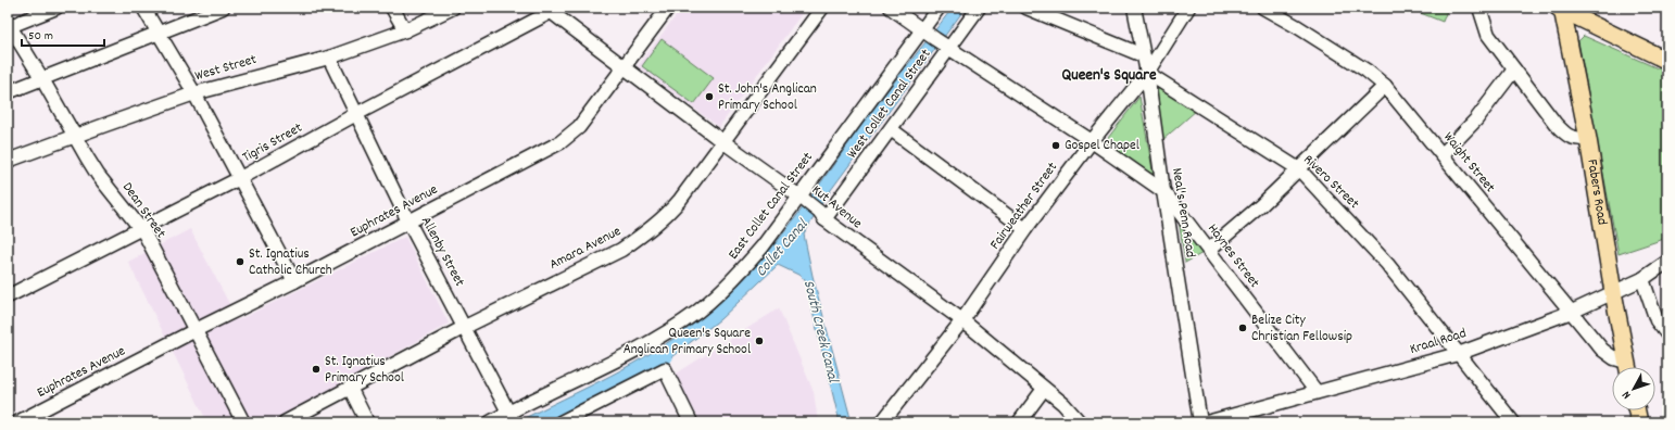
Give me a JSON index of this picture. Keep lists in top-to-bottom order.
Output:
{
  "streets": {
    "main road": ["Fabers Road"],
    "street": [
      "West Street",
      "West Collet Canal Street",
      "Tigris Street",
      "Waight Street",
      "Rivero Street",
      "East Collet Canal Street",
      "Fairweather Street",
      "Kut Avenue",
      "Dean Street",
      "Euphrates Avenue",
      "Neal's Penn Road",
      "Amara Avenue",
      "Allenby Street",
      "Haynes Street",
      "Kraal Road"
    ]
  },
  "crossings": [
    ["West Street", "Dean Street"],
    ["West Street", "Allenby Street"],
    ["West Collet Canal Street", "East Collet Canal Street"],
    ["West Collet Canal Street", "Kut Avenue"],
    ["West Collet Canal Street", "Haynes Street"],
    ["Tigris Street", "Kut Avenue"],
    ["Tigris Street", "Dean Street"],
    ["Tigris Street", "Allenby Street"],
    ["Waight Street", "Kraal Road"],
    ["Rivero Street", "Fairweather Street"],
    ["Rivero Street", "Neal's Penn Road"],
    ["Rivero Street", "Kraal Road"],
    ["Fabers Road", "Kraal Road"],
    ["East Collet Canal Street", "Kut Avenue"],
    ["East Collet Canal Street", "Allenby Street"],
    ["East Collet Canal Street", "Haynes Street"],
    ["Fairweather Street", "Kut Avenue"],
    ["Fairweather Street", "Neal's Penn Road"],
    ["Fairweather Street", "Haynes Street"],
    ["Kut Avenue", "Euphrates Avenue"],
    ["Kut Avenue", "Amara Avenue"],
    ["Dean Street", "Euphrates Avenue"],
    ["Euphrates Avenue", "Allenby Street"],
    ["Neal's Penn Road", "Haynes Street"],
    ["Amara Avenue", "Allenby Street"],
    ["Haynes Street", "Kraal Road"]
  ],
  "districts": ["Queen's Square"],
  "water": ["Collet Canal", "South Creek Canal"],
  "places": [
    "St. John's Anglican Primary School",
    "Gospel Chapel",
    "St. Ignatius Catholic Church",
    "Belize City Christian Fellowsip",
    "Queen's Square Anglican Primary School",
    "St. Ignatius Primary School"
  ],
  "scale_bar": "50 m",
  "north": "bottom left"
}
